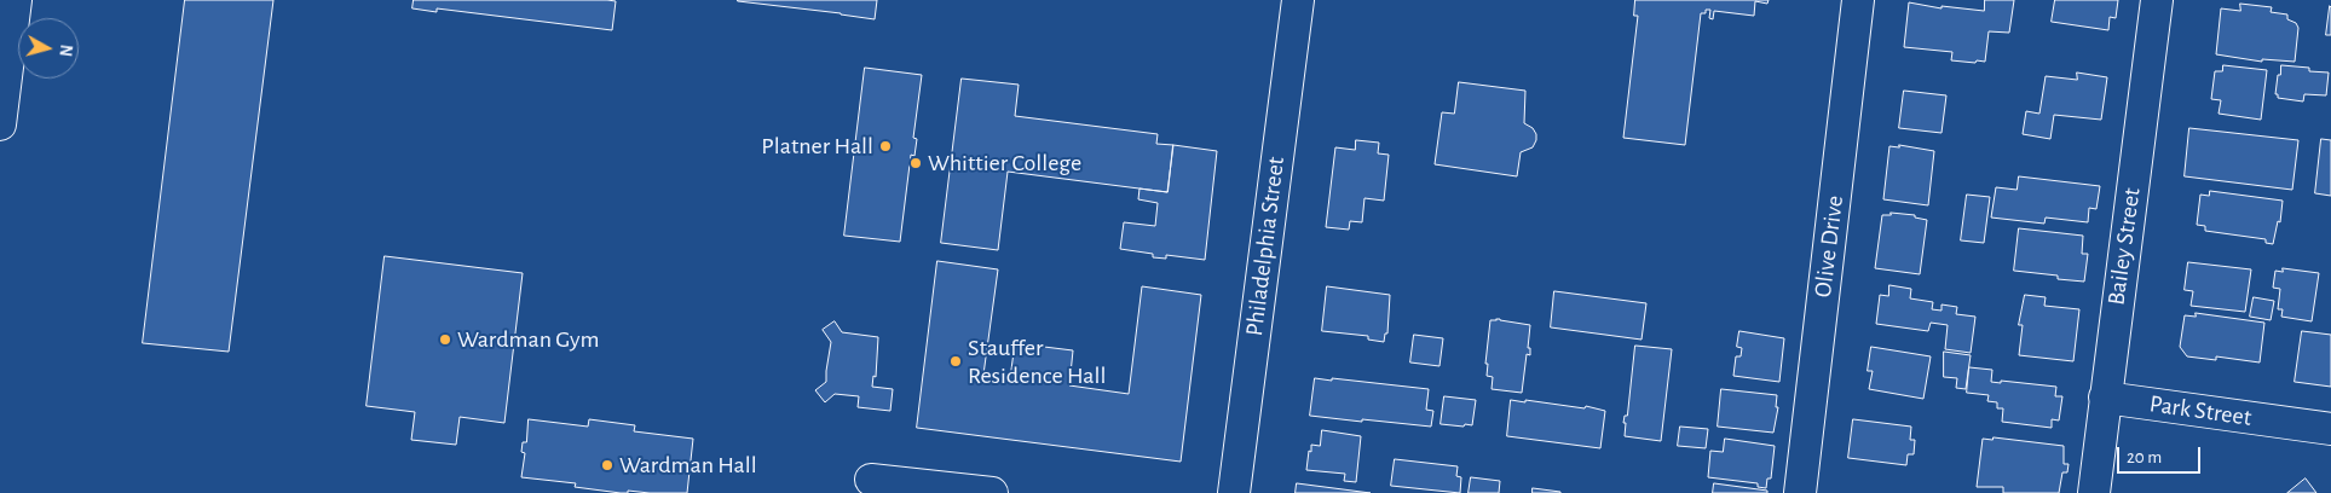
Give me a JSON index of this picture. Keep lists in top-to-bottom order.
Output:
{
  "streets": {
    "street": [
      "Philadelphia Street",
      "Olive Drive",
      "Bailey Street",
      "Park Street"
    ]
  },
  "crossings": [
    ["Bailey Street", "Park Street"]
  ],
  "places": [
    "Platner Hall",
    "Whittier College",
    "Wardman Gym",
    "Stauffer Residence Hall",
    "Wardman Hall"
  ],
  "scale_bar": "20 m",
  "north": "right"
}
